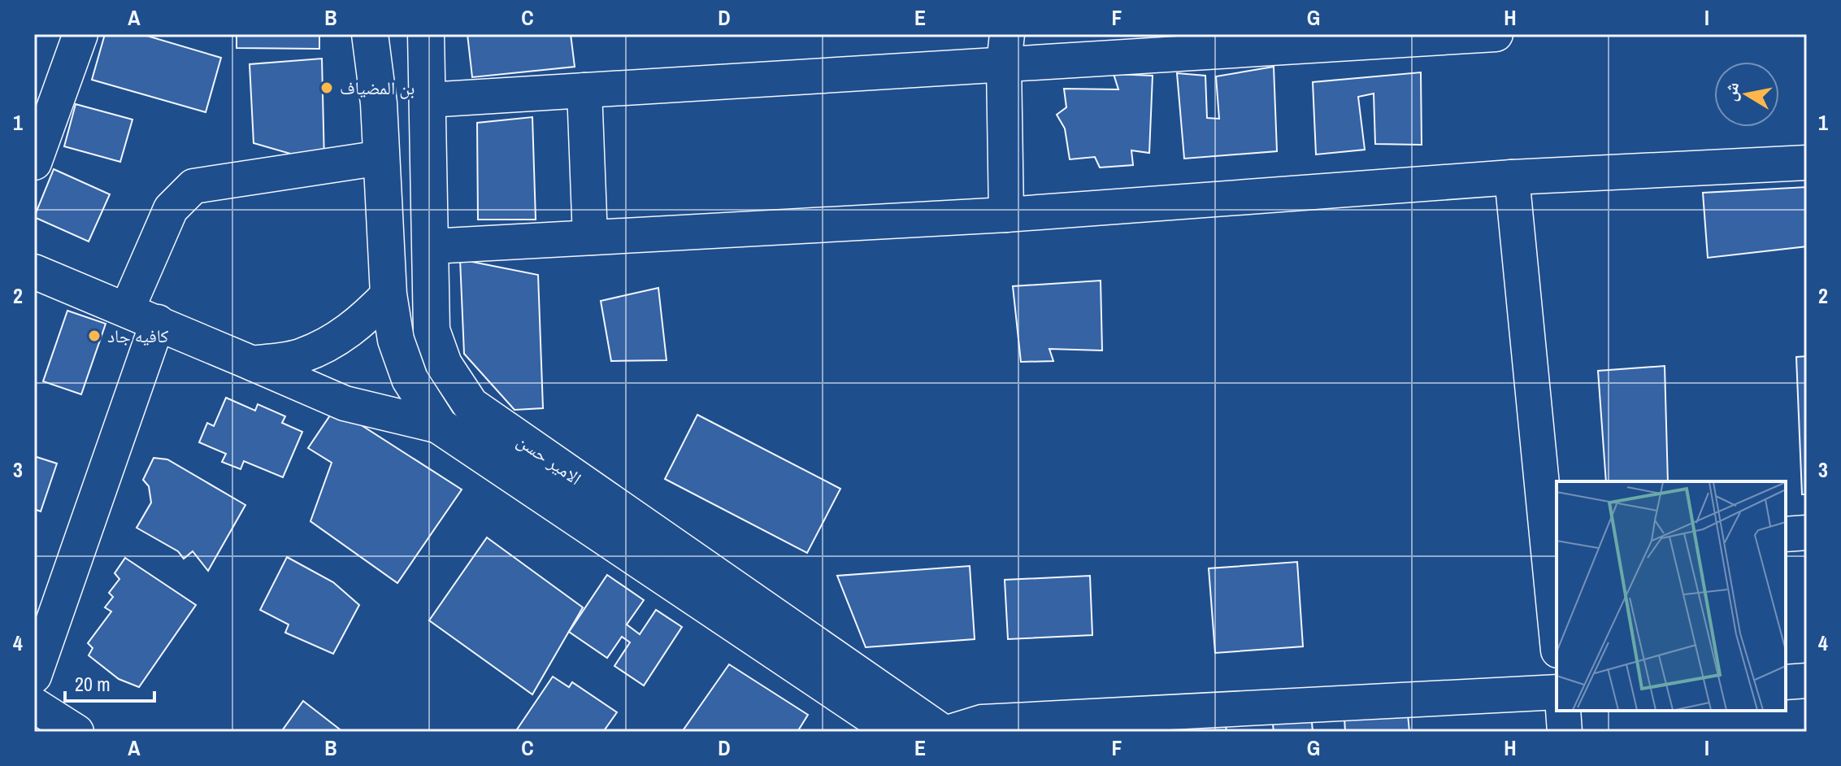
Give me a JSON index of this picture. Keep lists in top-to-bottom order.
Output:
{
  "streets": {
    "main road": ["الامير حسن"]
  },
  "places": ["بن المضياف", "كافيه جاد"],
  "scale_bar": "20 m",
  "north": "left",
  "grid": {
    "columns": [
      "A",
      "B",
      "C",
      "D",
      "E",
      "F",
      "G",
      "H",
      "I"
    ],
    "rows": [
      "1",
      "2",
      "3",
      "4"
    ]
  }
}
